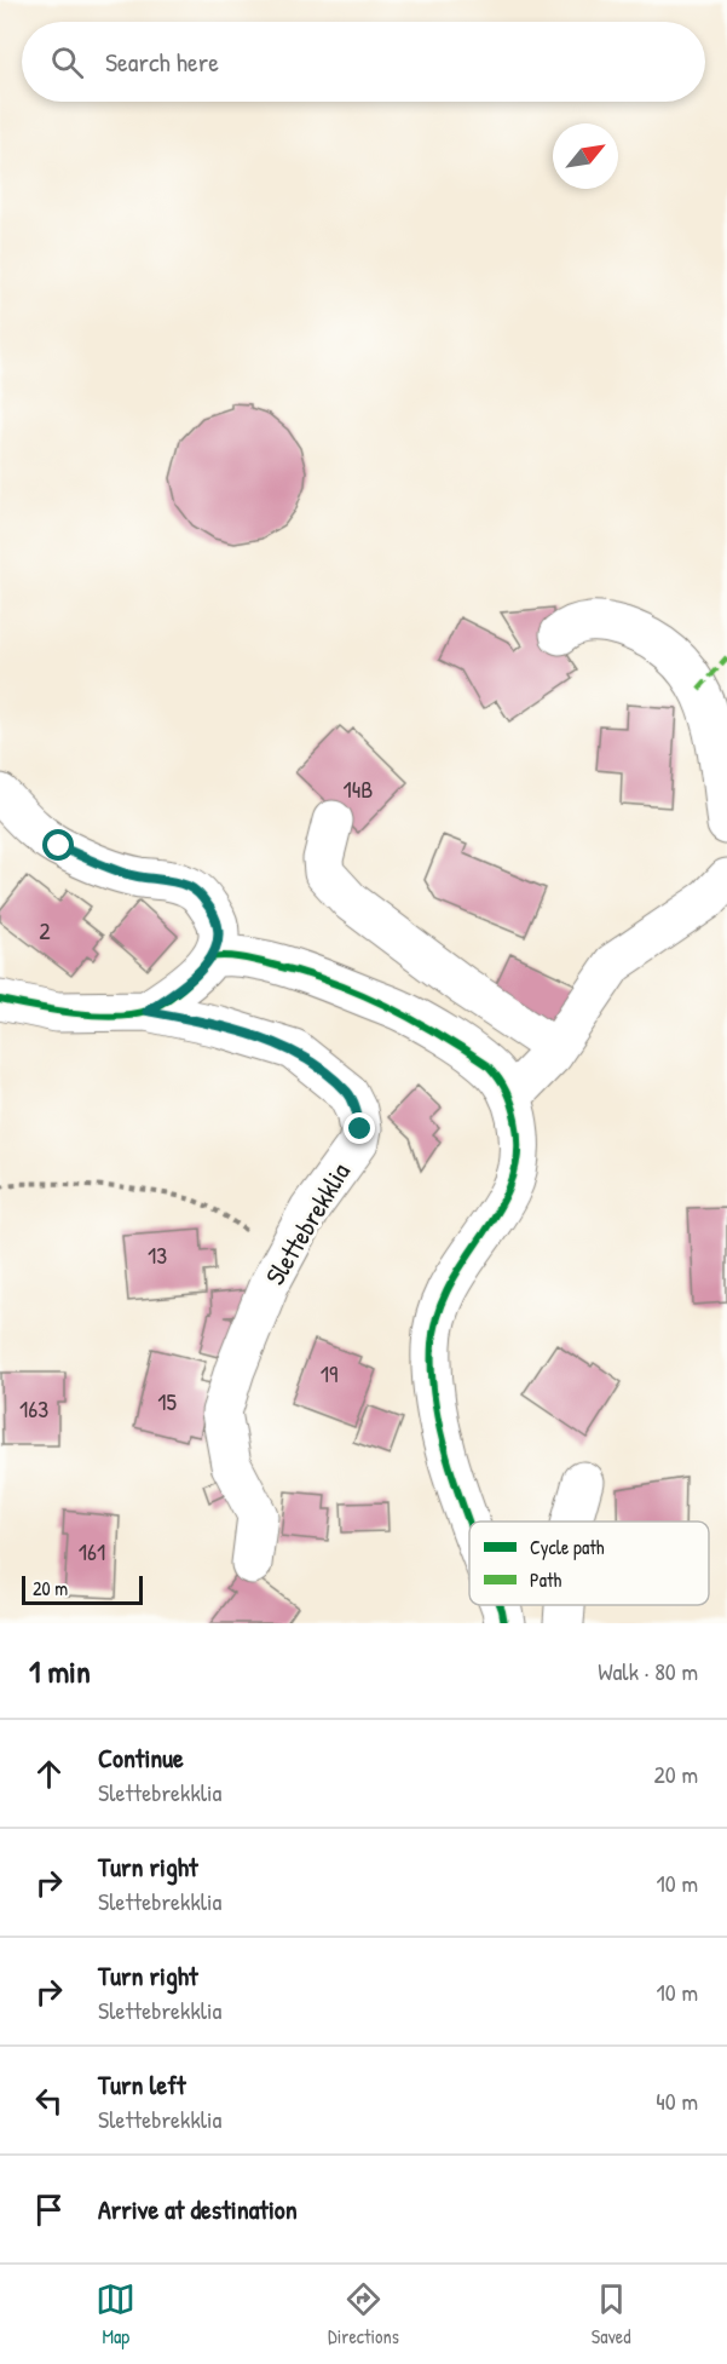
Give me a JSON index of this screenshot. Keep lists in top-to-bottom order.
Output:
{
  "streets": {
    "street": ["Slettebrekklia"]
  },
  "house_numbers": [
    "14B",
    "2",
    "13",
    "19",
    "15",
    "163",
    "161"
  ],
  "legend": ["Cycle path", "Path"],
  "scale_bar": "20 m",
  "north": "top right",
  "page": {
    "search": "Search here",
    "scale": "20 m",
    "heading": ["1 min", "Walk · 80 m"],
    "list": [
      ["Continue", "Slettebrekklia", "20 m"],
      ["Turn right", "Slettebrekklia", "10 m"],
      ["Turn right", "Slettebrekklia", "10 m"],
      ["Turn left", "Slettebrekklia", "40 m"],
      "Arrive at destination"
    ],
    "nav": ["Map", "Directions", "Saved"]
  }
}
